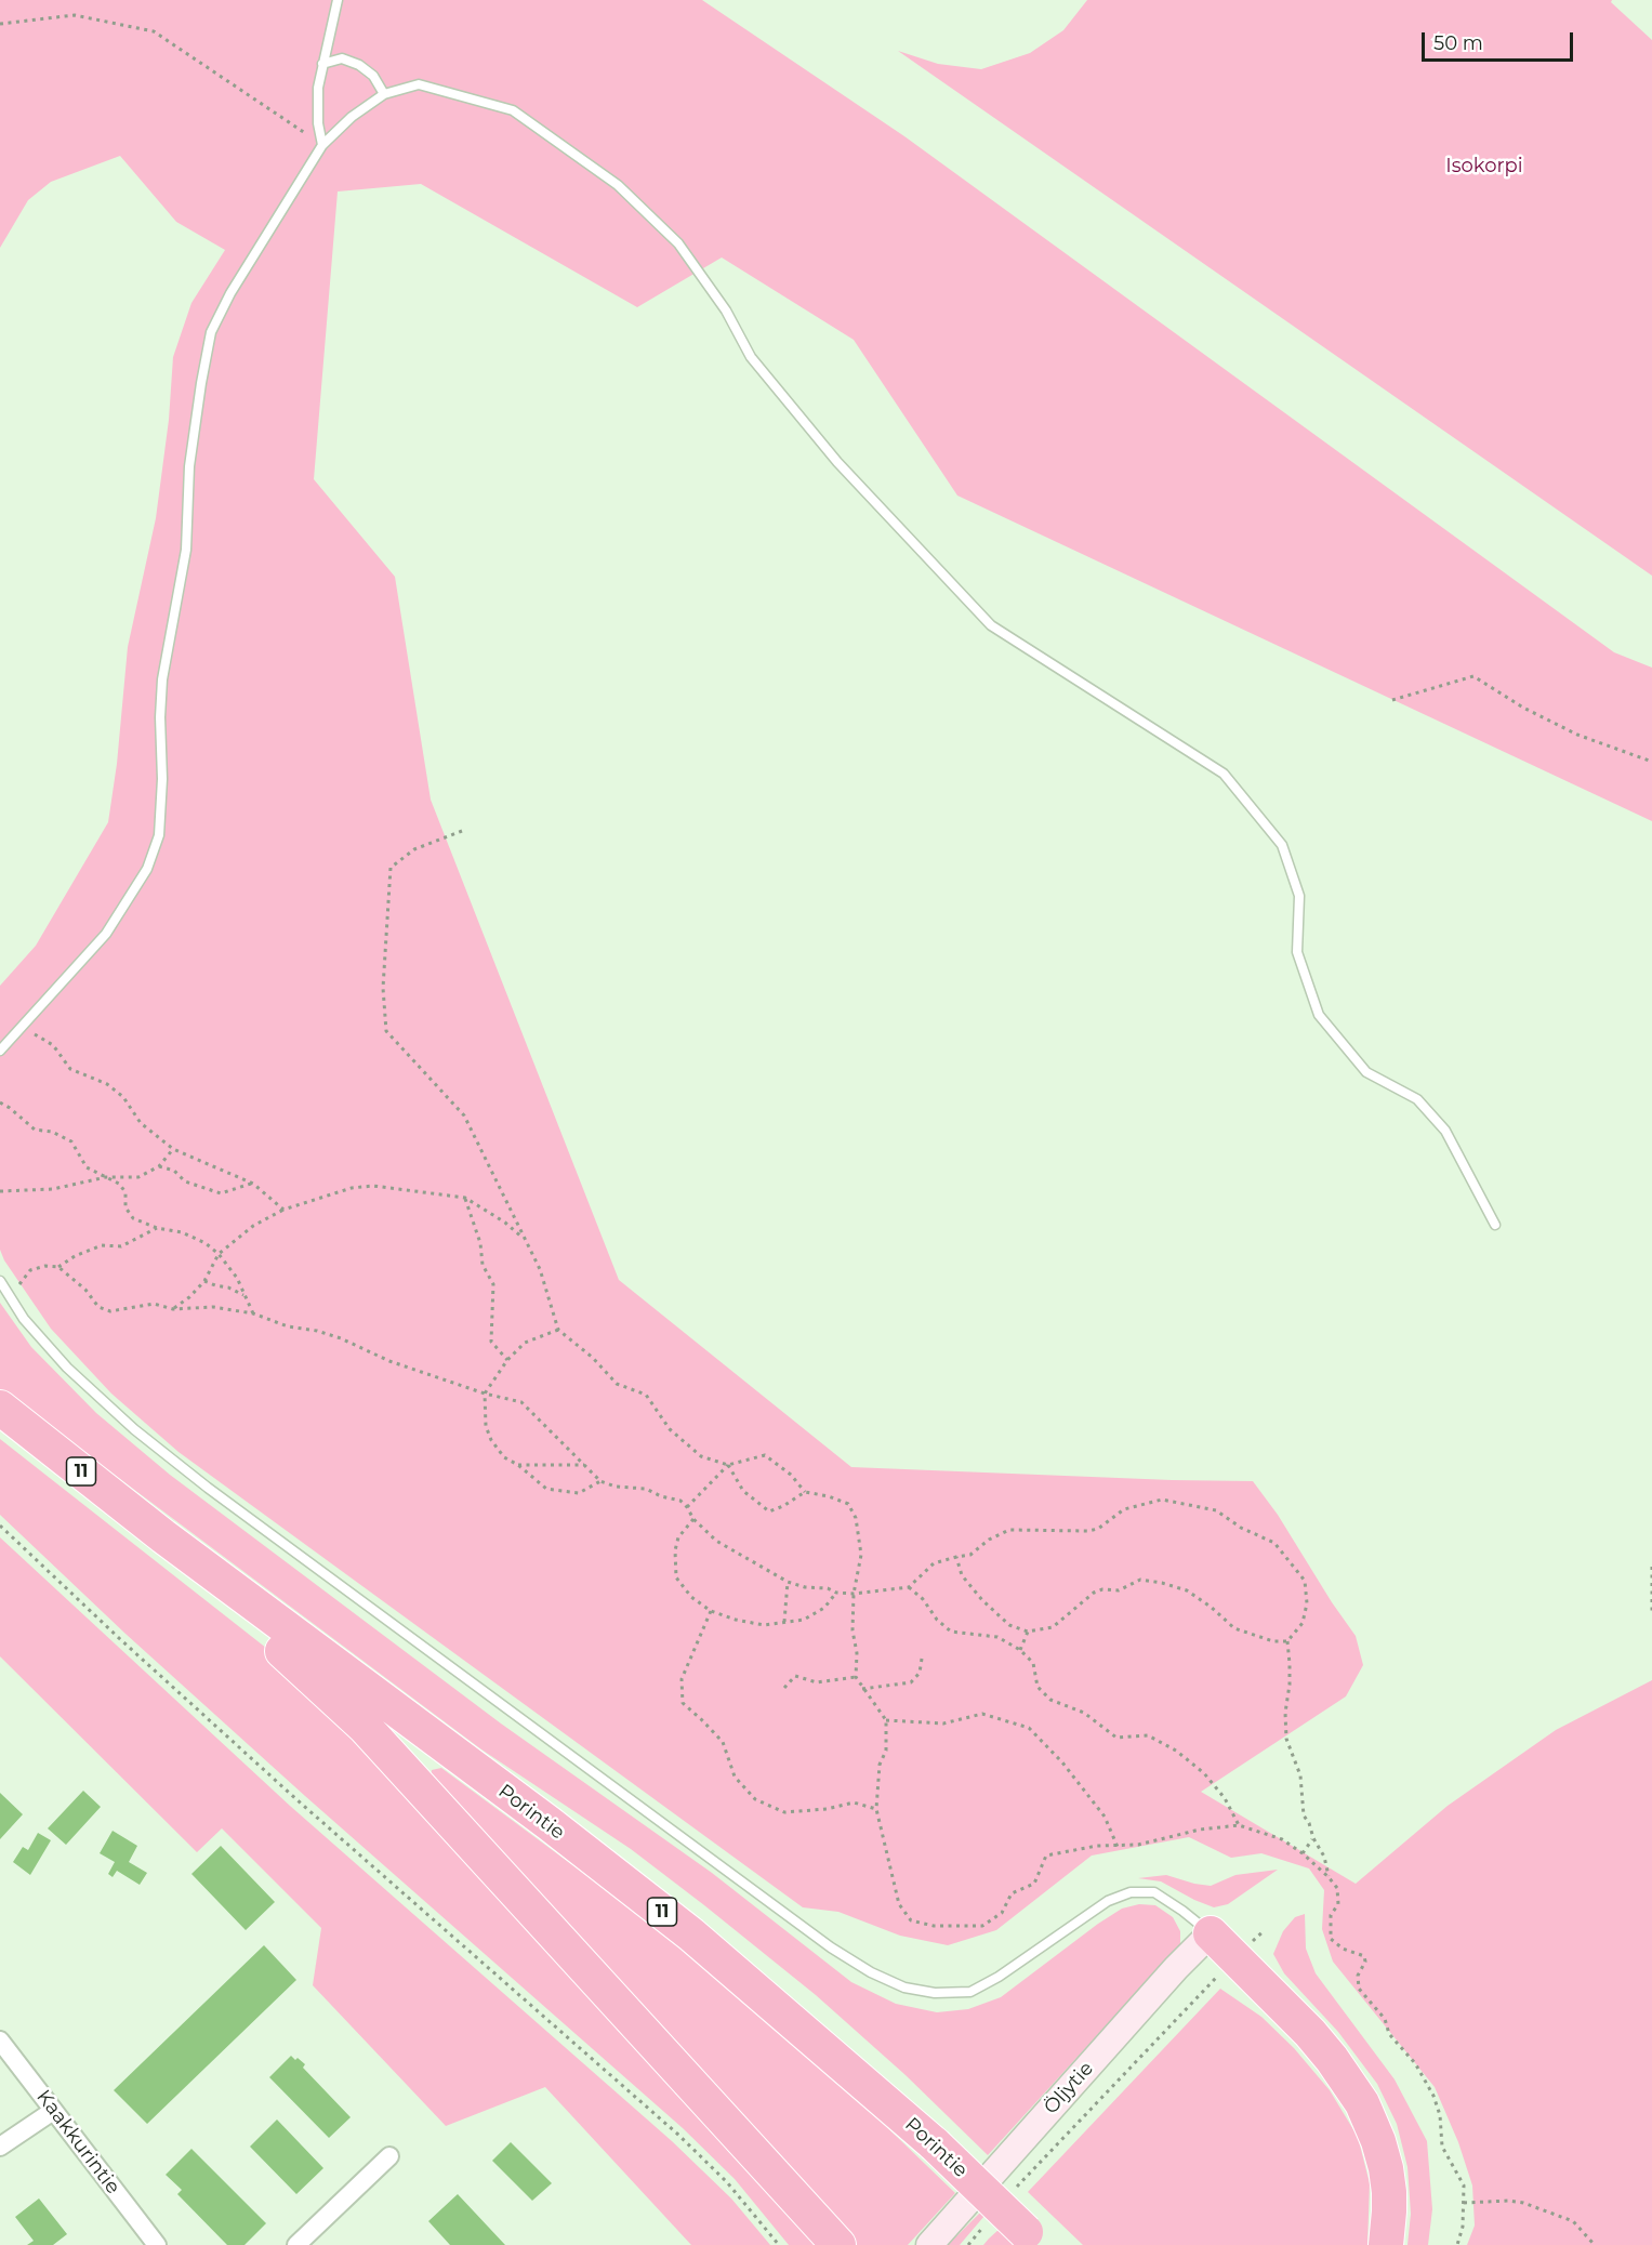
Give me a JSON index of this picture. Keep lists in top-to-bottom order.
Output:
{
  "streets": {
    "highway": ["11", "Porintie"],
    "main road": ["Öljytie"],
    "street": ["Kaakkurintie"]
  },
  "parks": ["Isokorpi"],
  "scale_bar": "50 m"
}
